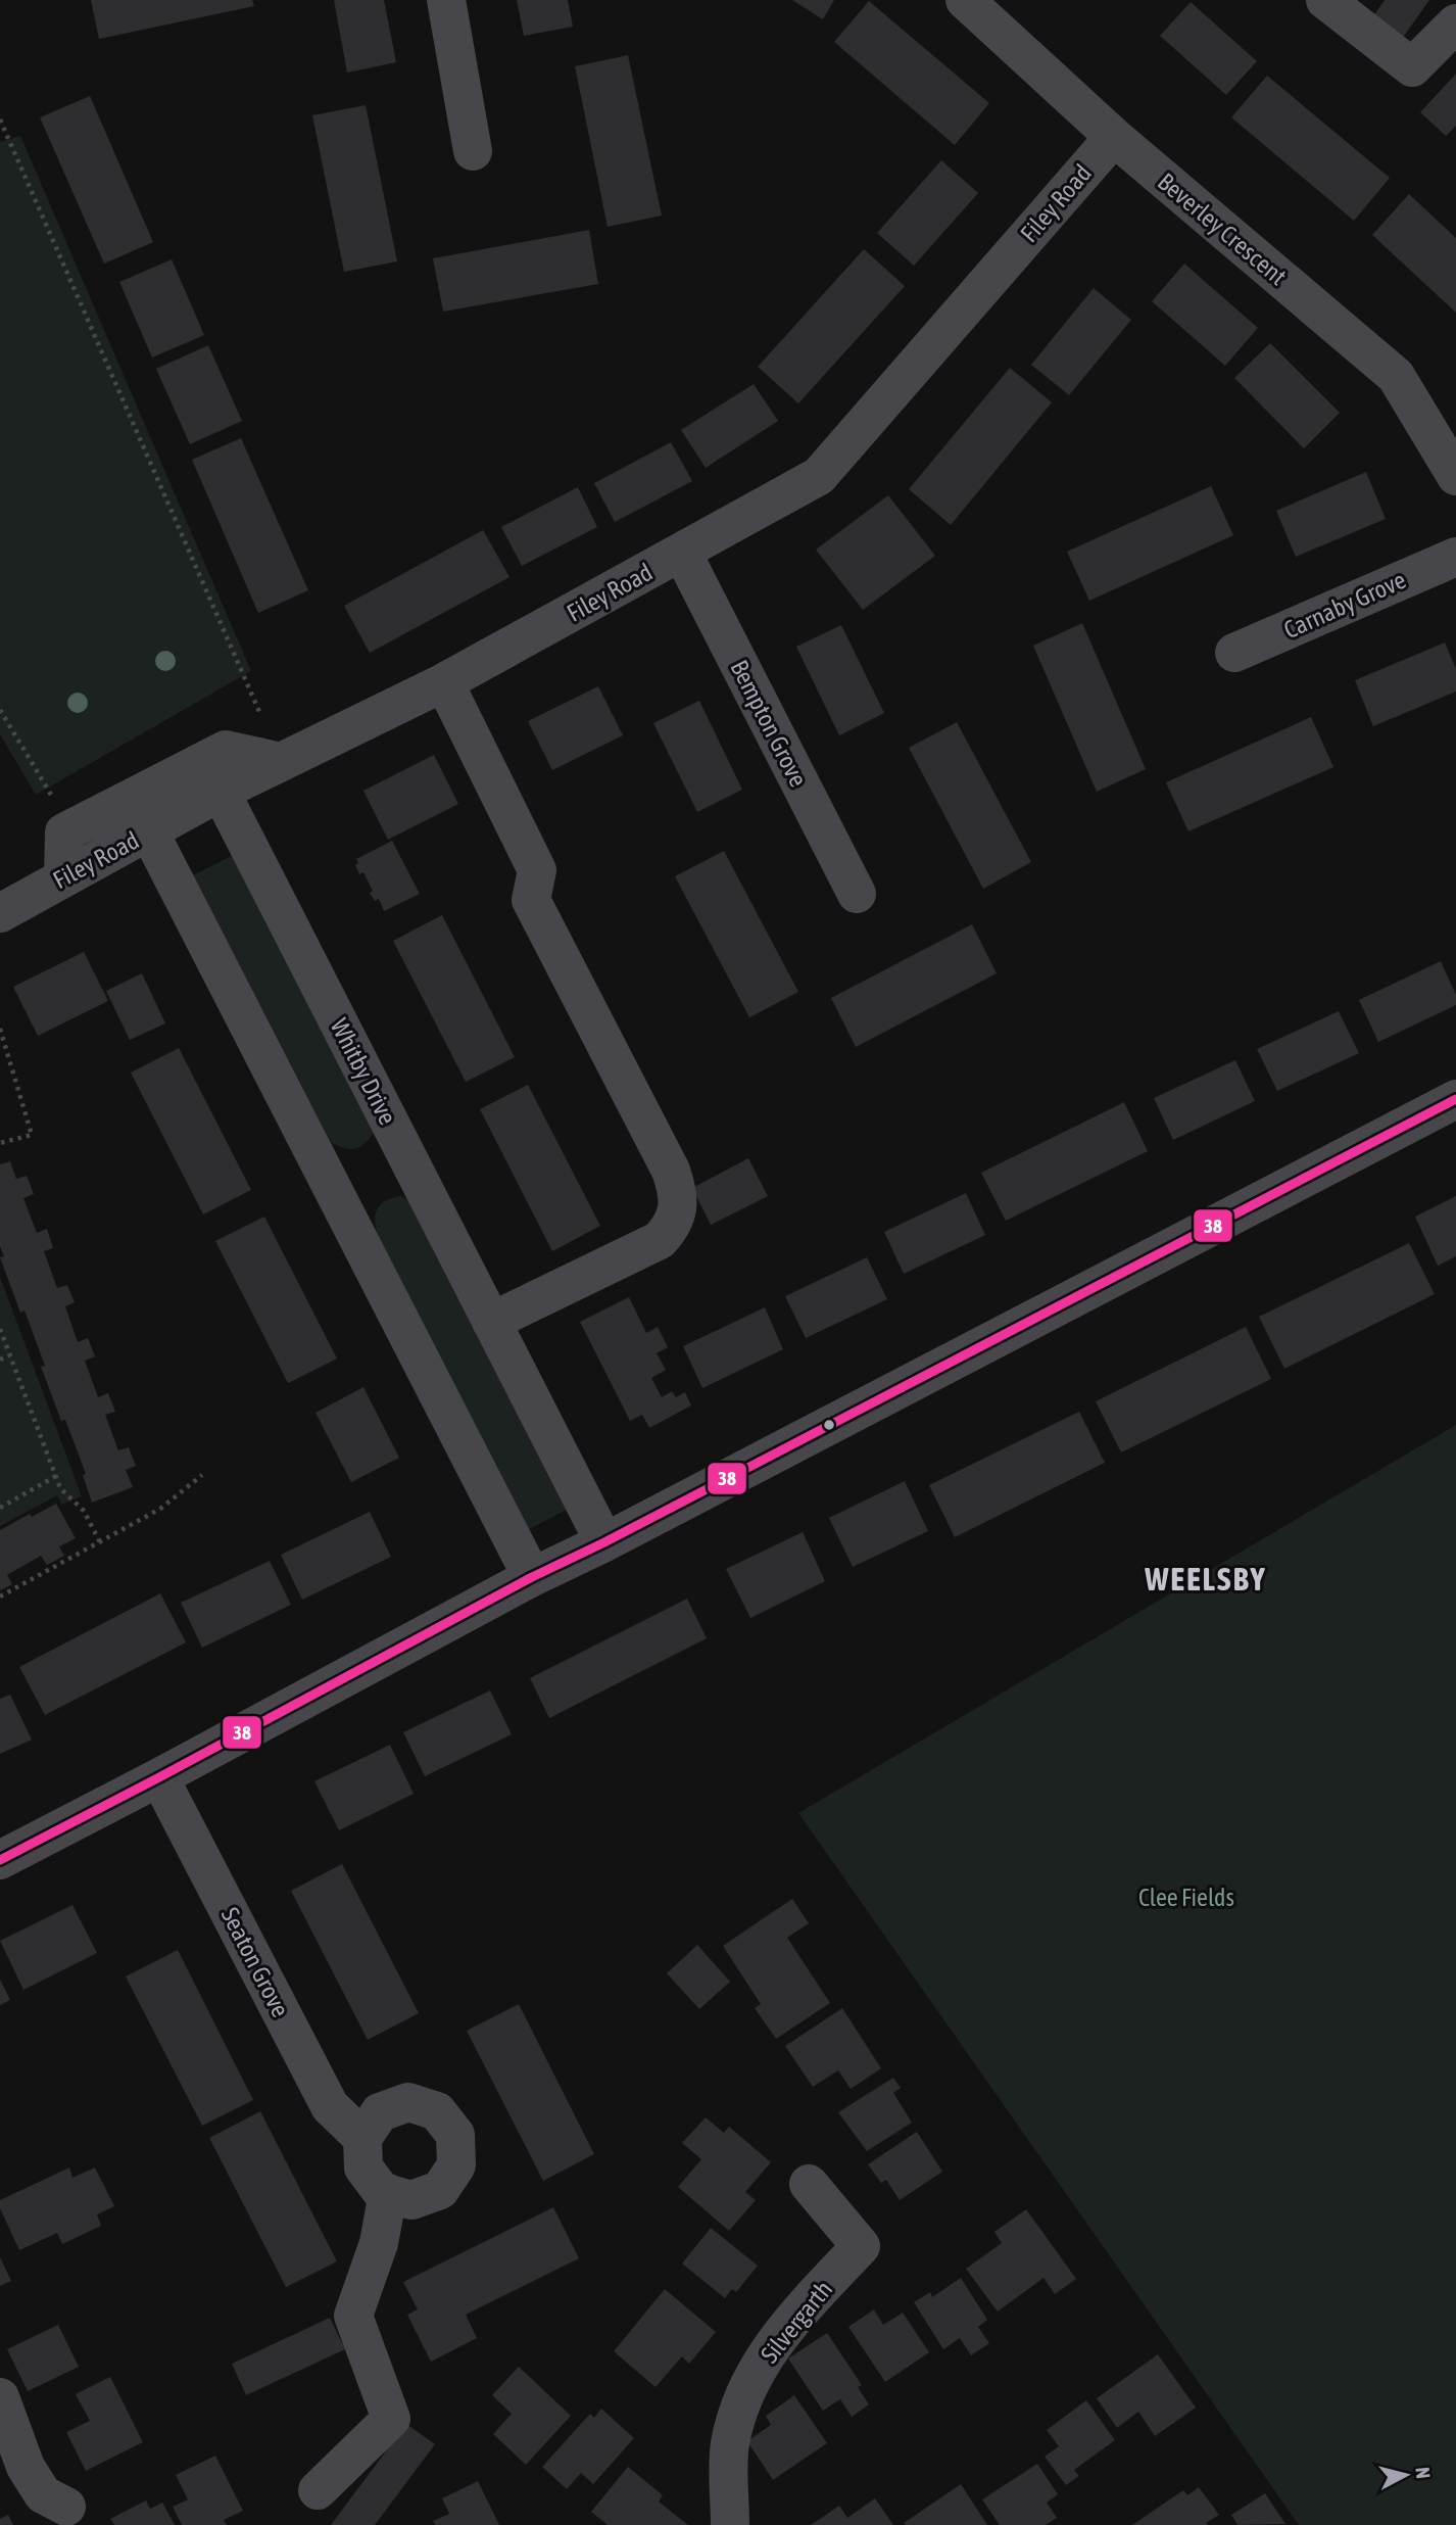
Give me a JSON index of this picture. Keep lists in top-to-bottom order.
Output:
{
  "streets": {
    "street": [
      "Filey Road",
      "Beverley Crescent",
      "Carnaby Grove",
      "Bempton Grove",
      "Whitby Drive",
      "Seaton Grove",
      "Silvergarth"
    ]
  },
  "crossings": [
    ["Filey Road", "Beverley Crescent"],
    ["Filey Road", "Bempton Grove"],
    ["Filey Road", "Whitby Drive"]
  ],
  "districts": ["WEELSBY"],
  "parks": ["Clee Fields"],
  "lines": ["transit line 38"],
  "north": "right"
}
